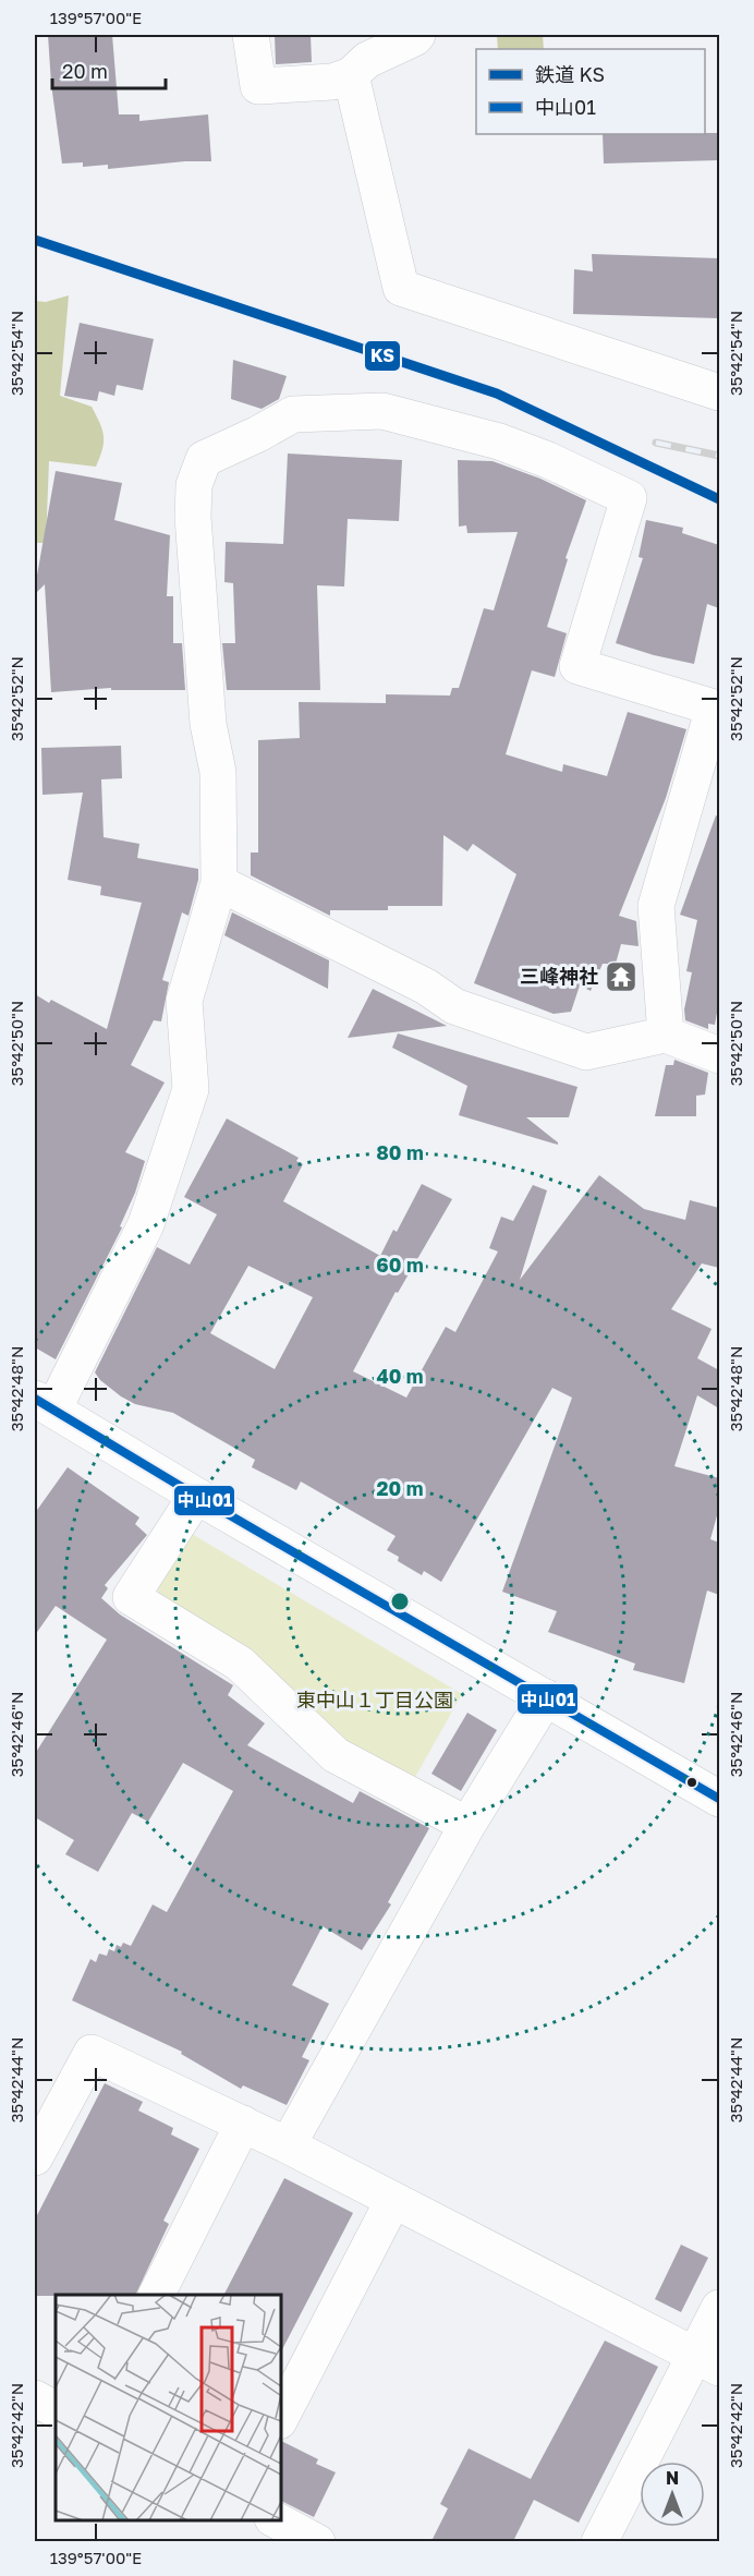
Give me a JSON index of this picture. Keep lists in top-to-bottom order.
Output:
{
  "parks": ["東中山１丁目公園"],
  "places": {
    "temple": ["三峰神社"]
  },
  "lines": ["rail line KS", "transit line 中山01"],
  "legend": ["鉄道 KS", "中山01"],
  "scale_bar": "20 m",
  "north": "top",
  "coordinates": [
    "139°57'00\"E",
    "35°42'54\"N",
    "35°42'52\"N",
    "35°42'50\"N",
    "35°42'48\"N",
    "35°42'46\"N",
    "35°42'44\"N",
    "35°42'42\"N"
  ],
  "rings": [
    "80 m",
    "60 m",
    "40 m",
    "20 m"
  ]
}
